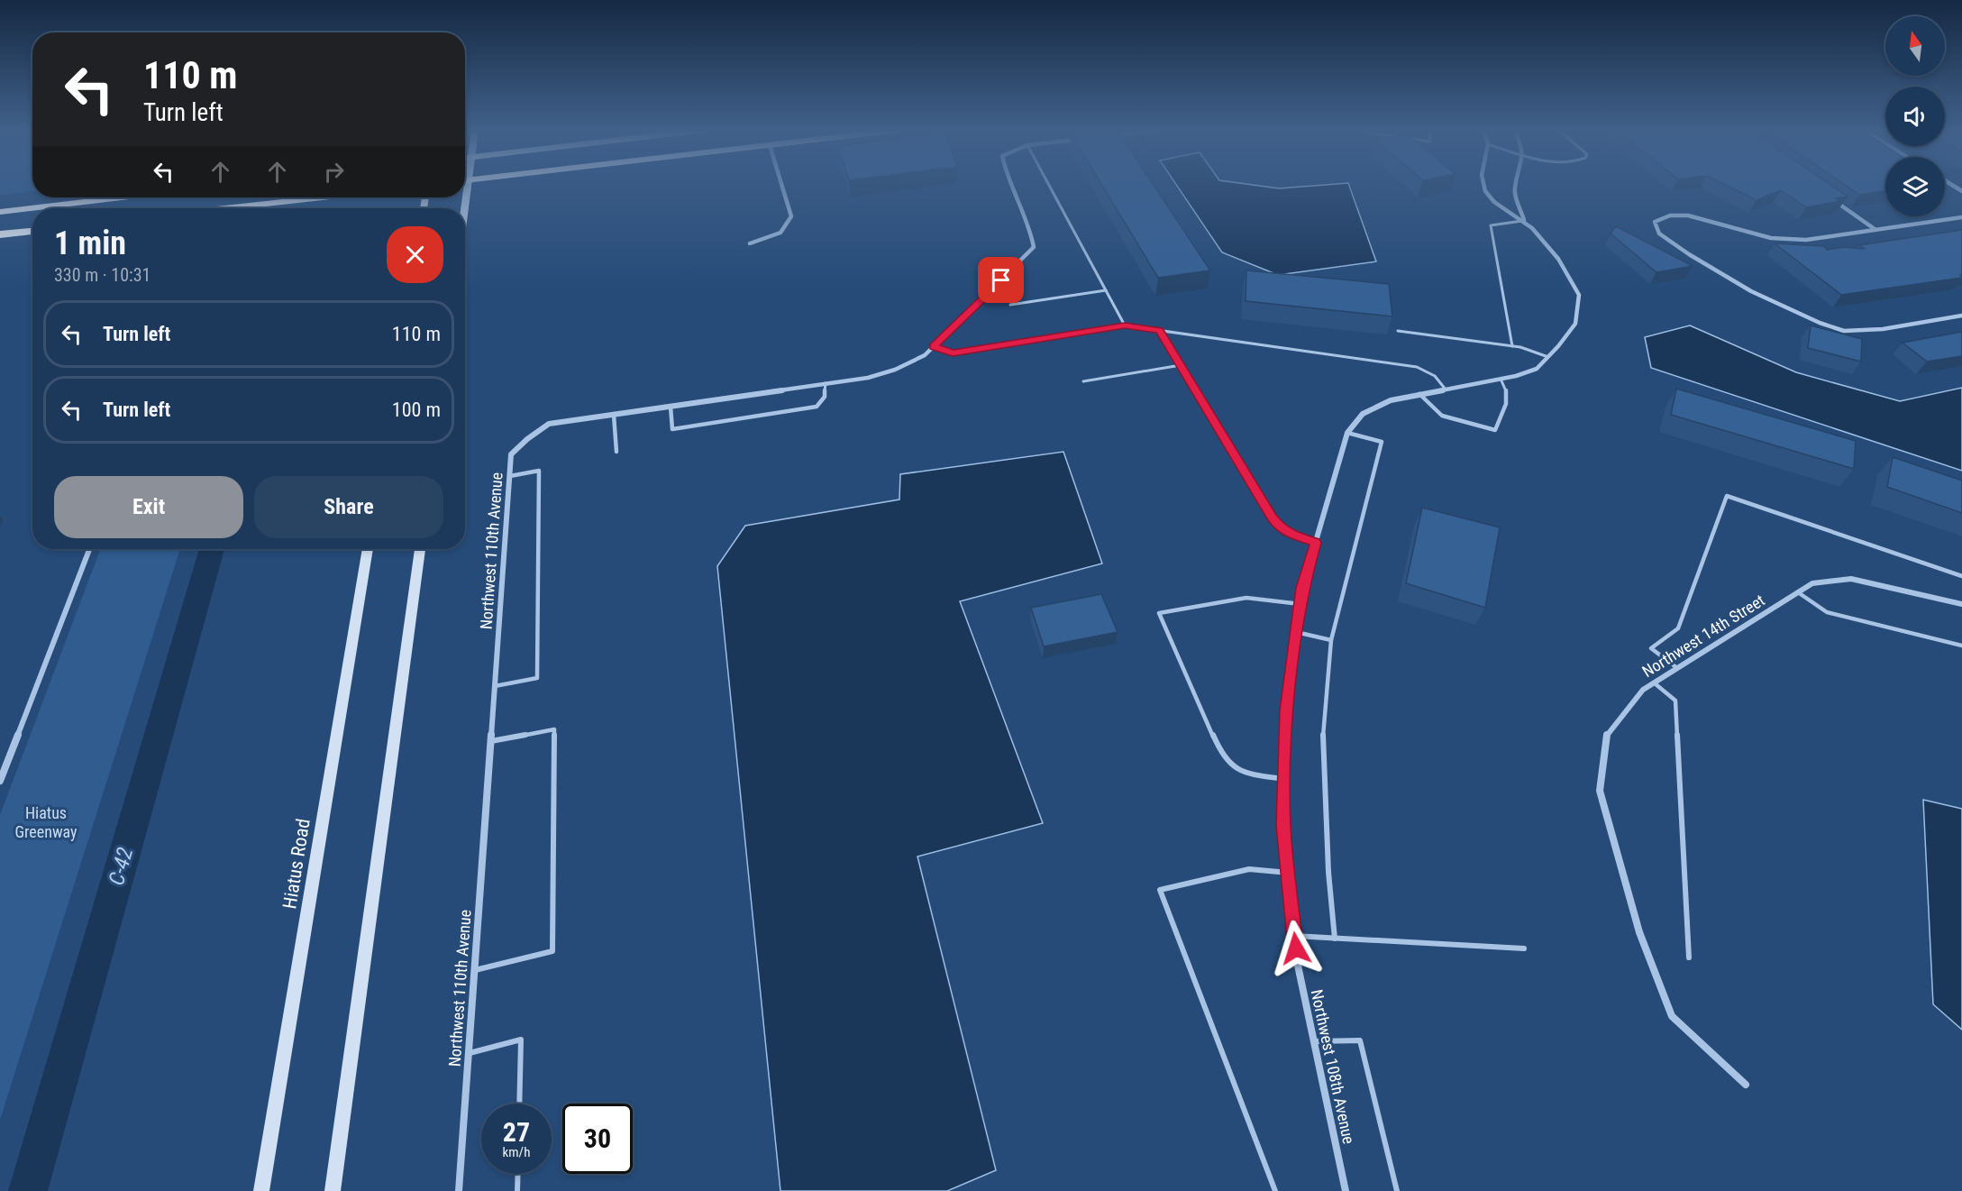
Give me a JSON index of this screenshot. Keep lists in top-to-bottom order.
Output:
{
  "streets": {
    "main road": ["Hiatus Road"],
    "street": ["Northwest 110th Avenue", "Northwest 14th Street", "Northwest 108th Avenue"]
  },
  "water": ["C-42"],
  "parks": ["Hiatus Greenway"],
  "north": "top",
  "page": {
    "turn": ["110 m", "Turn left"],
    "heading": ["1 min", "330 m · 10:31"],
    "list": [
      {
        "name": "Turn left",
        "value": "110 m"
      },
      {
        "name": "Turn left",
        "value": "100 m"
      }
    ],
    "buttons": ["Exit", "Share"],
    "speed": "27 km/h",
    "limit": "30"
  }
}
